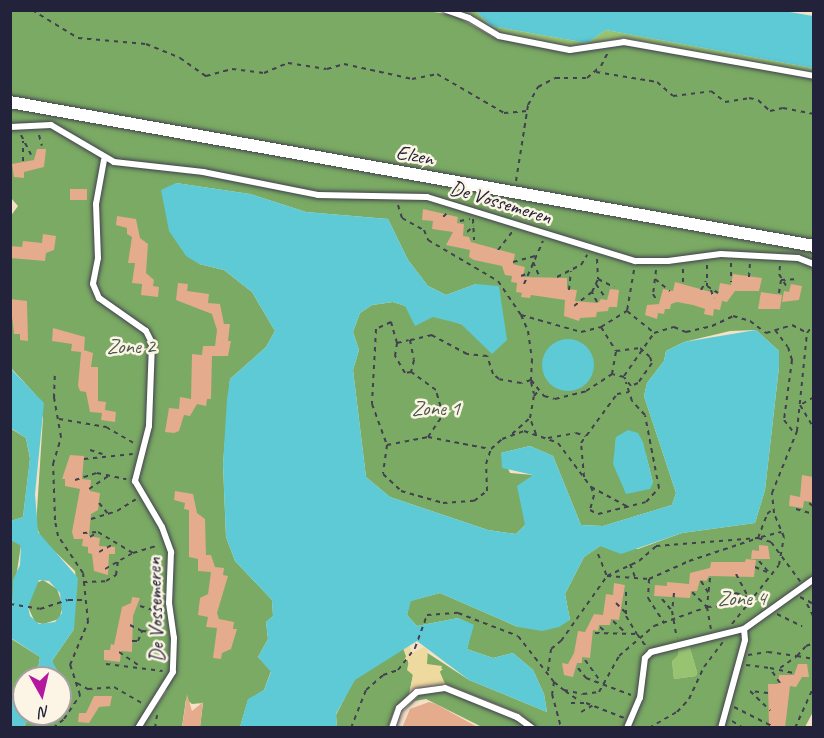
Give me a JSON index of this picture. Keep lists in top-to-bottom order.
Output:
{
  "streets": {
    "street": ["Elzen"],
    "lane": ["De Vossemeren"]
  },
  "parks": ["Zone 2", "Zone 1", "Zone 4"],
  "north": "bottom"
}
